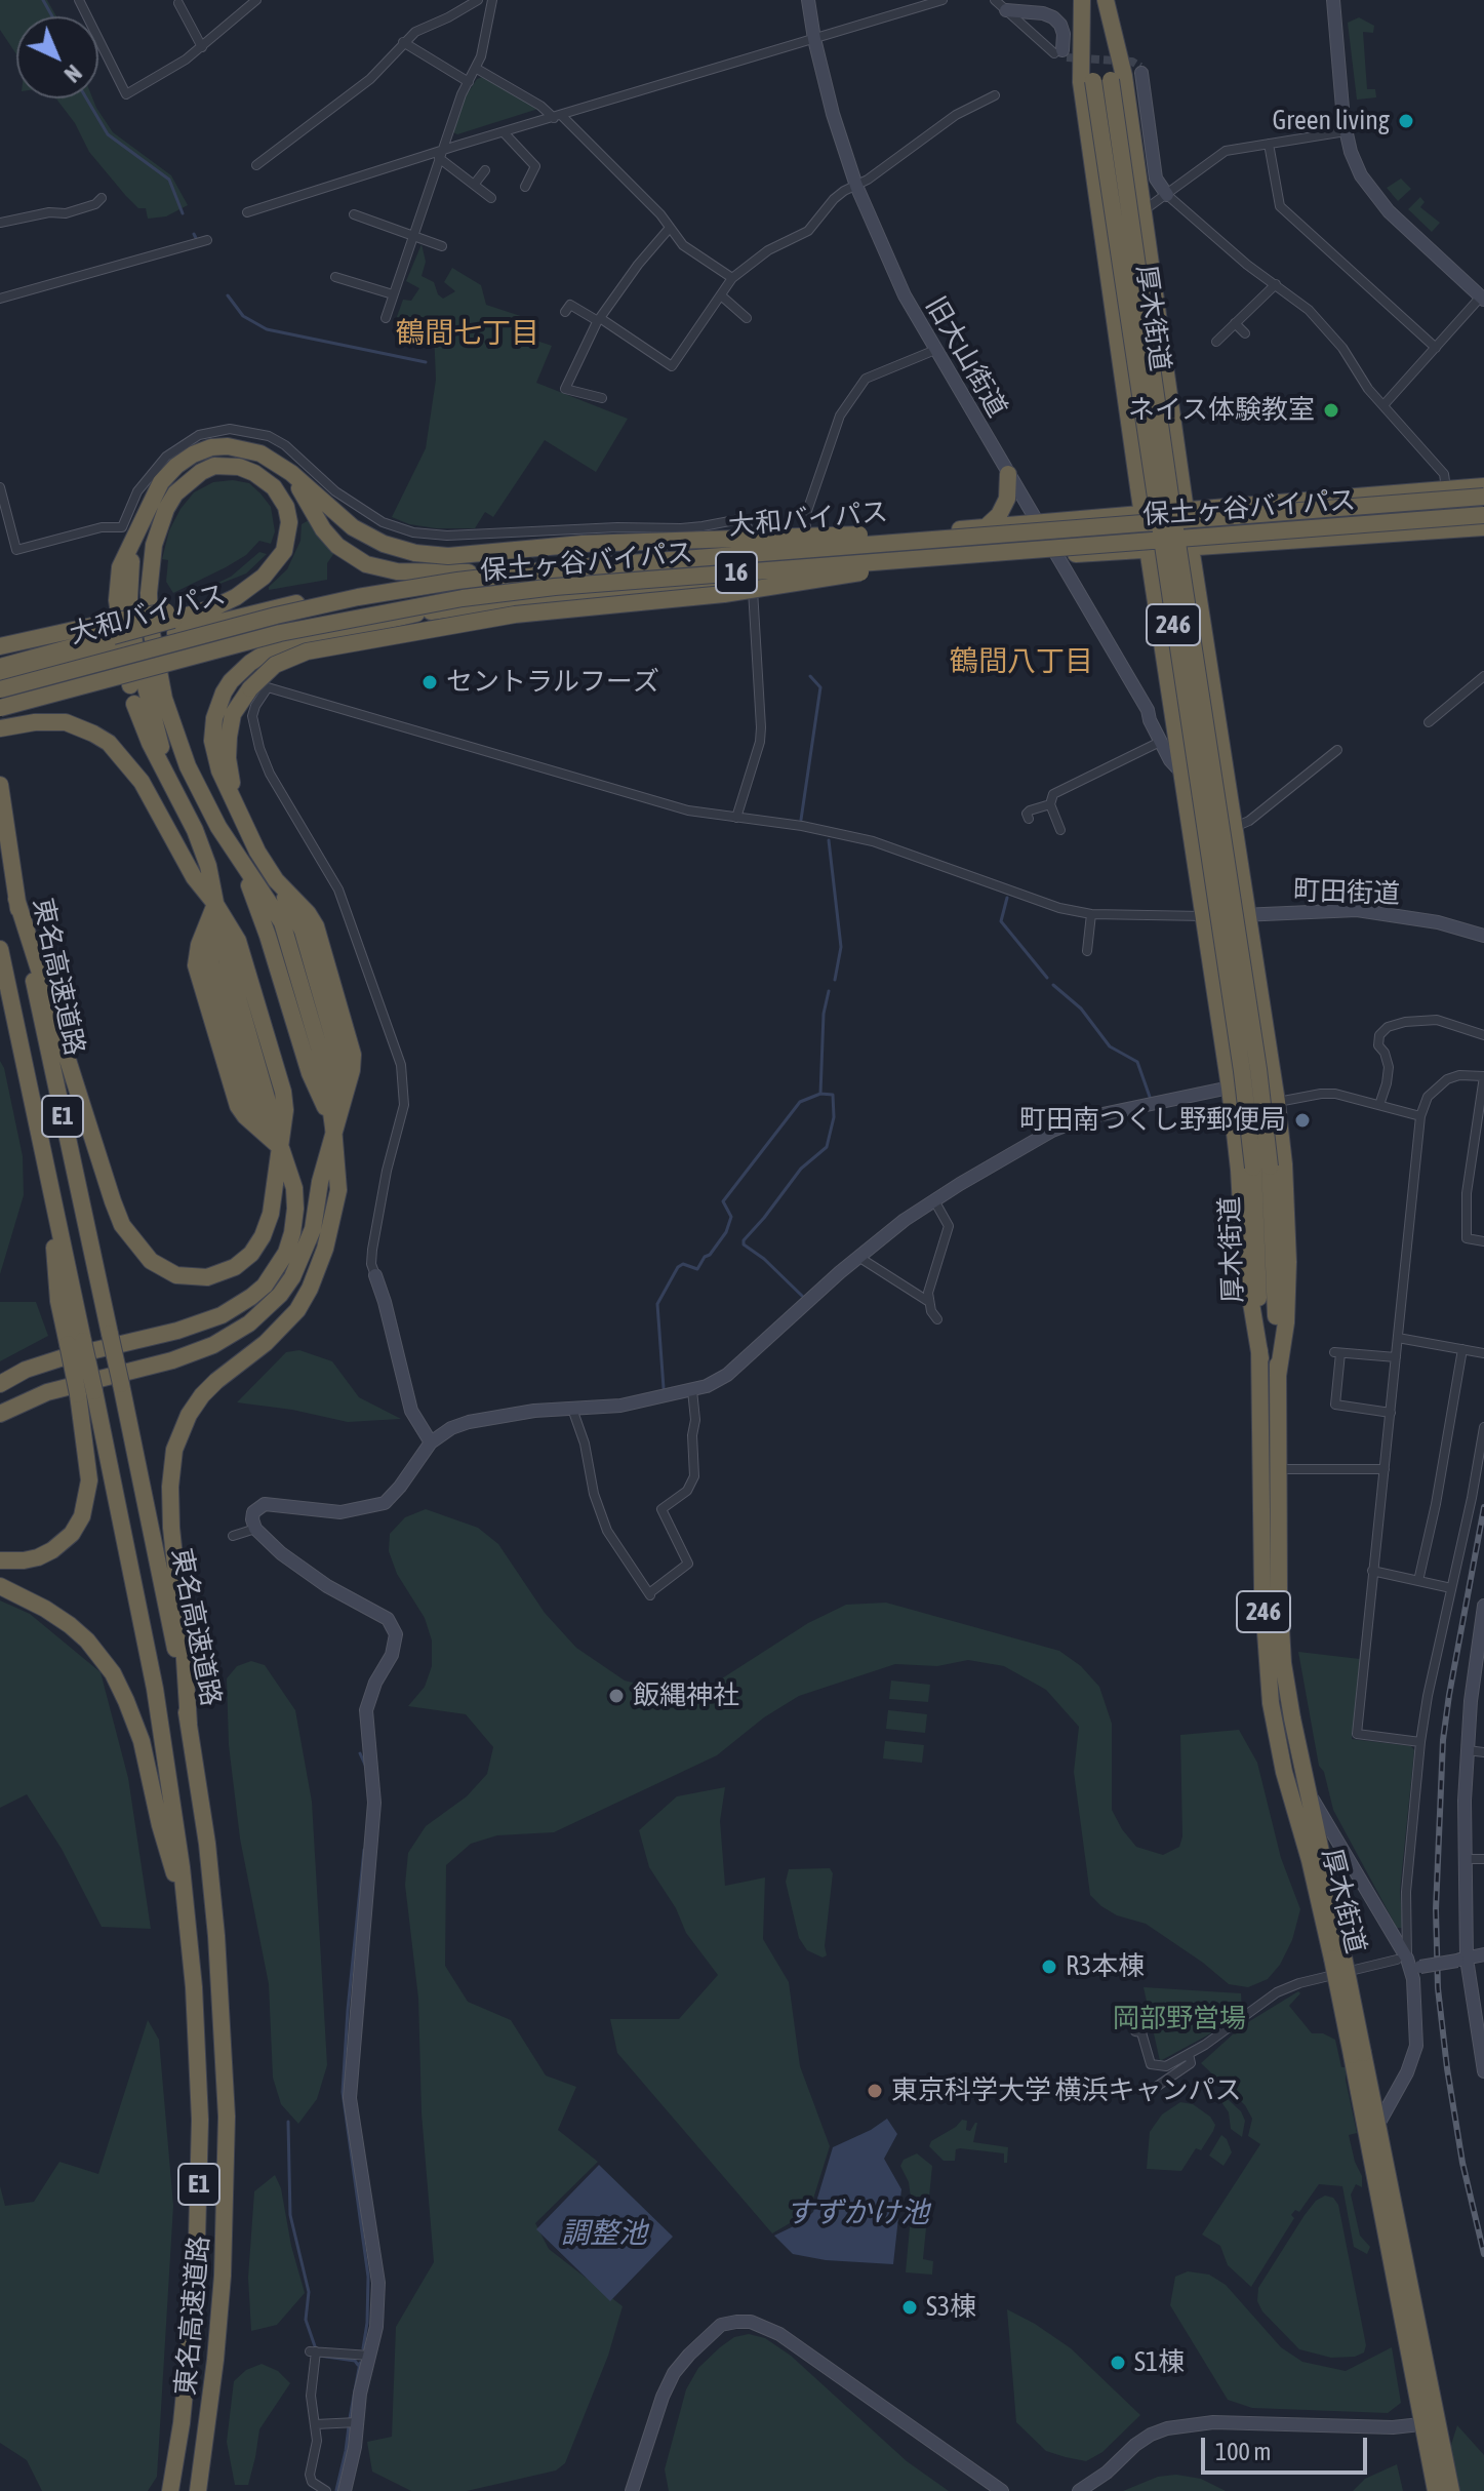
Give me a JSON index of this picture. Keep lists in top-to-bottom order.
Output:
{
  "streets": {
    "highway": [
      "厚木街道",
      "保土ヶ谷バイパス",
      "大和バイパス",
      "16",
      "246",
      "東名高速道路",
      "E1"
    ],
    "street": ["旧大山街道", "町田街道"]
  },
  "crossings": [
    ["旧大山街道", "保土ヶ谷バイパス"],
    ["旧大山街道", "大和バイパス"],
    ["旧大山街道", "16"],
    ["保土ヶ谷バイパス", "大和バイパス"],
    ["保土ヶ谷バイパス", "16"]
  ],
  "districts": ["鶴間七丁目", "鶴間八丁目"],
  "water": ["すずかけ池", "調整池"],
  "parks": ["岡部野営場"],
  "places": [
    "Green living",
    "ネイス体験教室",
    "セントラルフーズ",
    "町田南つくし野郵便局",
    "飯縄神社",
    "R3本棟",
    "東京科学大学 横浜キャンパス",
    "S3棟",
    "S1棟"
  ],
  "scale_bar": "100 m",
  "north": "bottom right"
}
